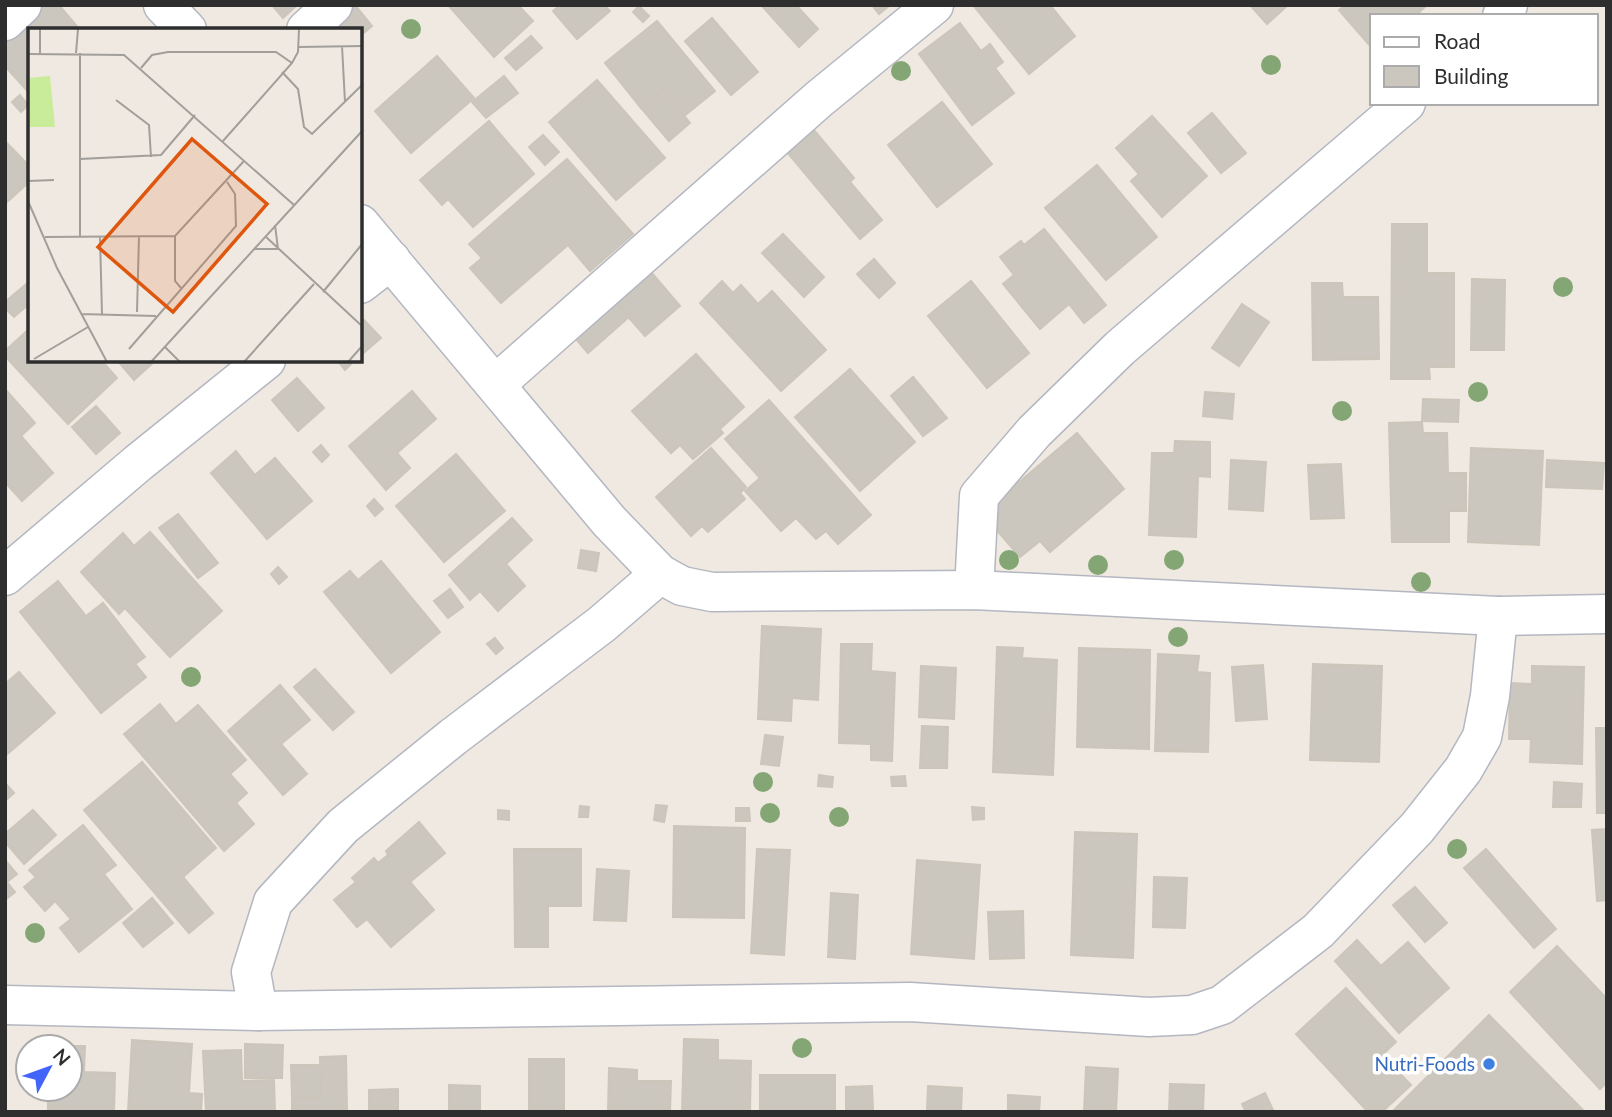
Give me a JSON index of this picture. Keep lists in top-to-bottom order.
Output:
{
  "places": ["Nutri-Foods"],
  "legend": ["Road", "Building"],
  "north": "top right"
}
